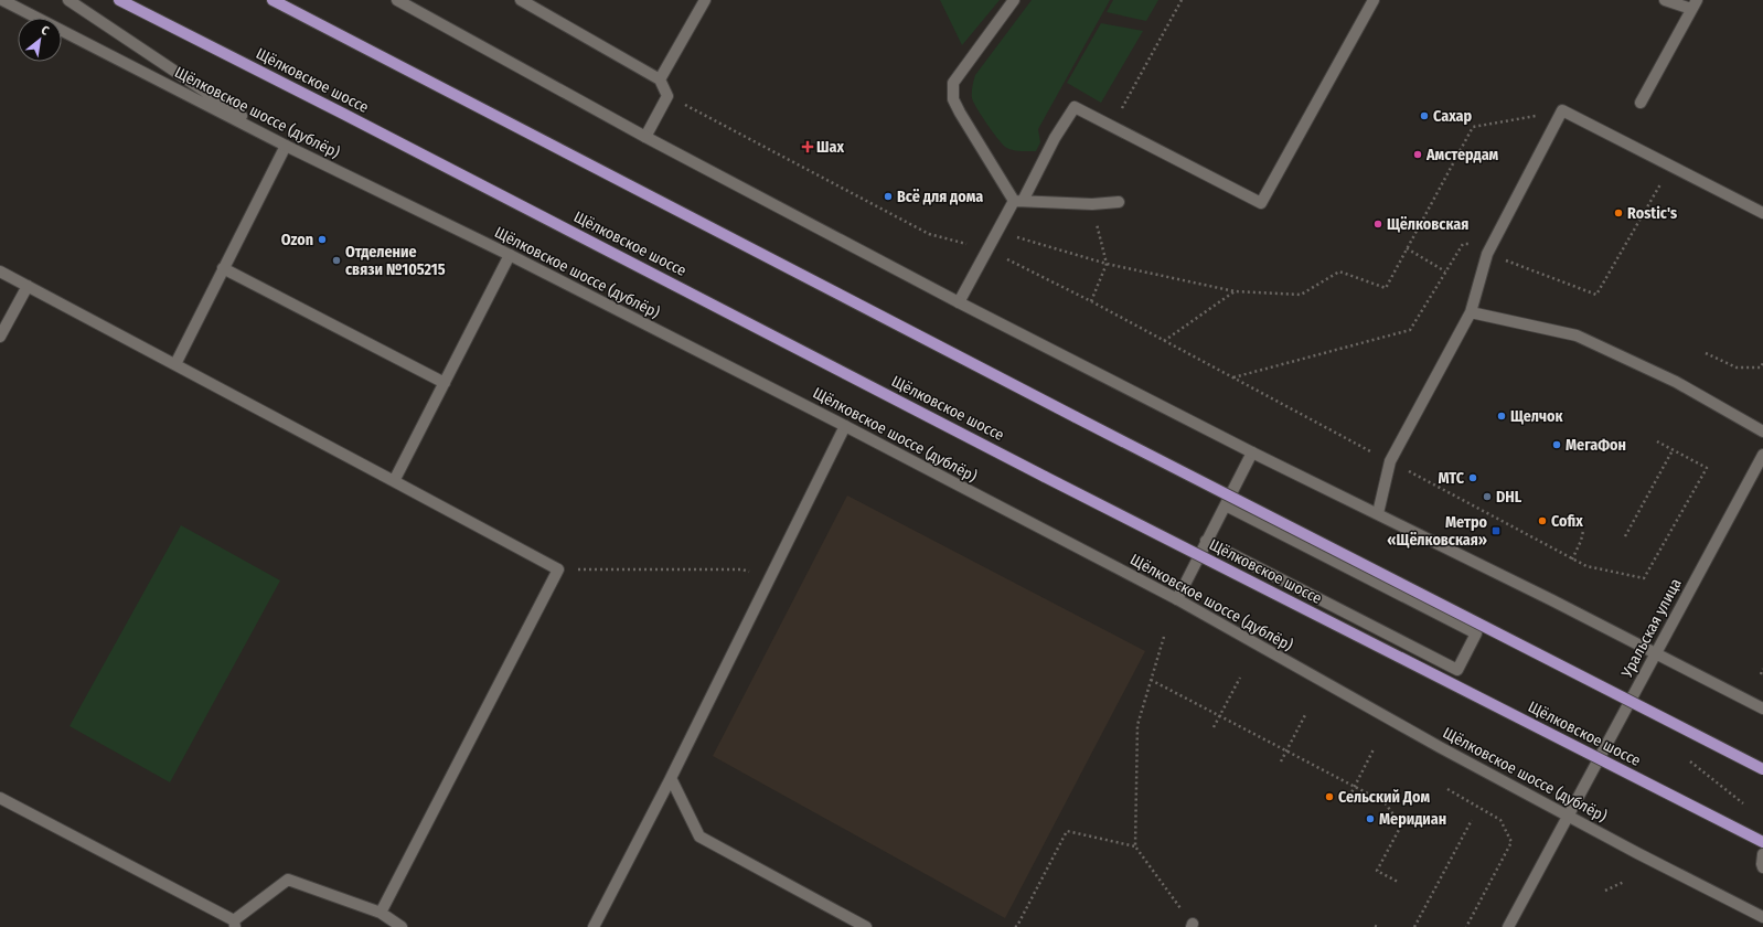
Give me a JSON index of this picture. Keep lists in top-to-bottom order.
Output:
{
  "streets": {
    "main road": ["Щёлковское шоссе", "Щёлковское шоссе (дублёр)", "Уральская улица"]
  },
  "crossings": [
    ["Щёлковское шоссе (дублёр)", "Уральская улица"]
  ],
  "places": {
    "other": [
      "Сахар",
      "Амстердам",
      "Всё для дома",
      "Rostic's",
      "Щёлковская",
      "Ozon",
      "Отделение связи №105215",
      "Щелчок",
      "МегаФон",
      "МТС",
      "DHL",
      "Cofix",
      "Сельский Дом",
      "Меридиан"
    ],
    "health": ["Шах"],
    "transit": ["Метро «Щёлковская»"]
  },
  "north": "top right"
}
